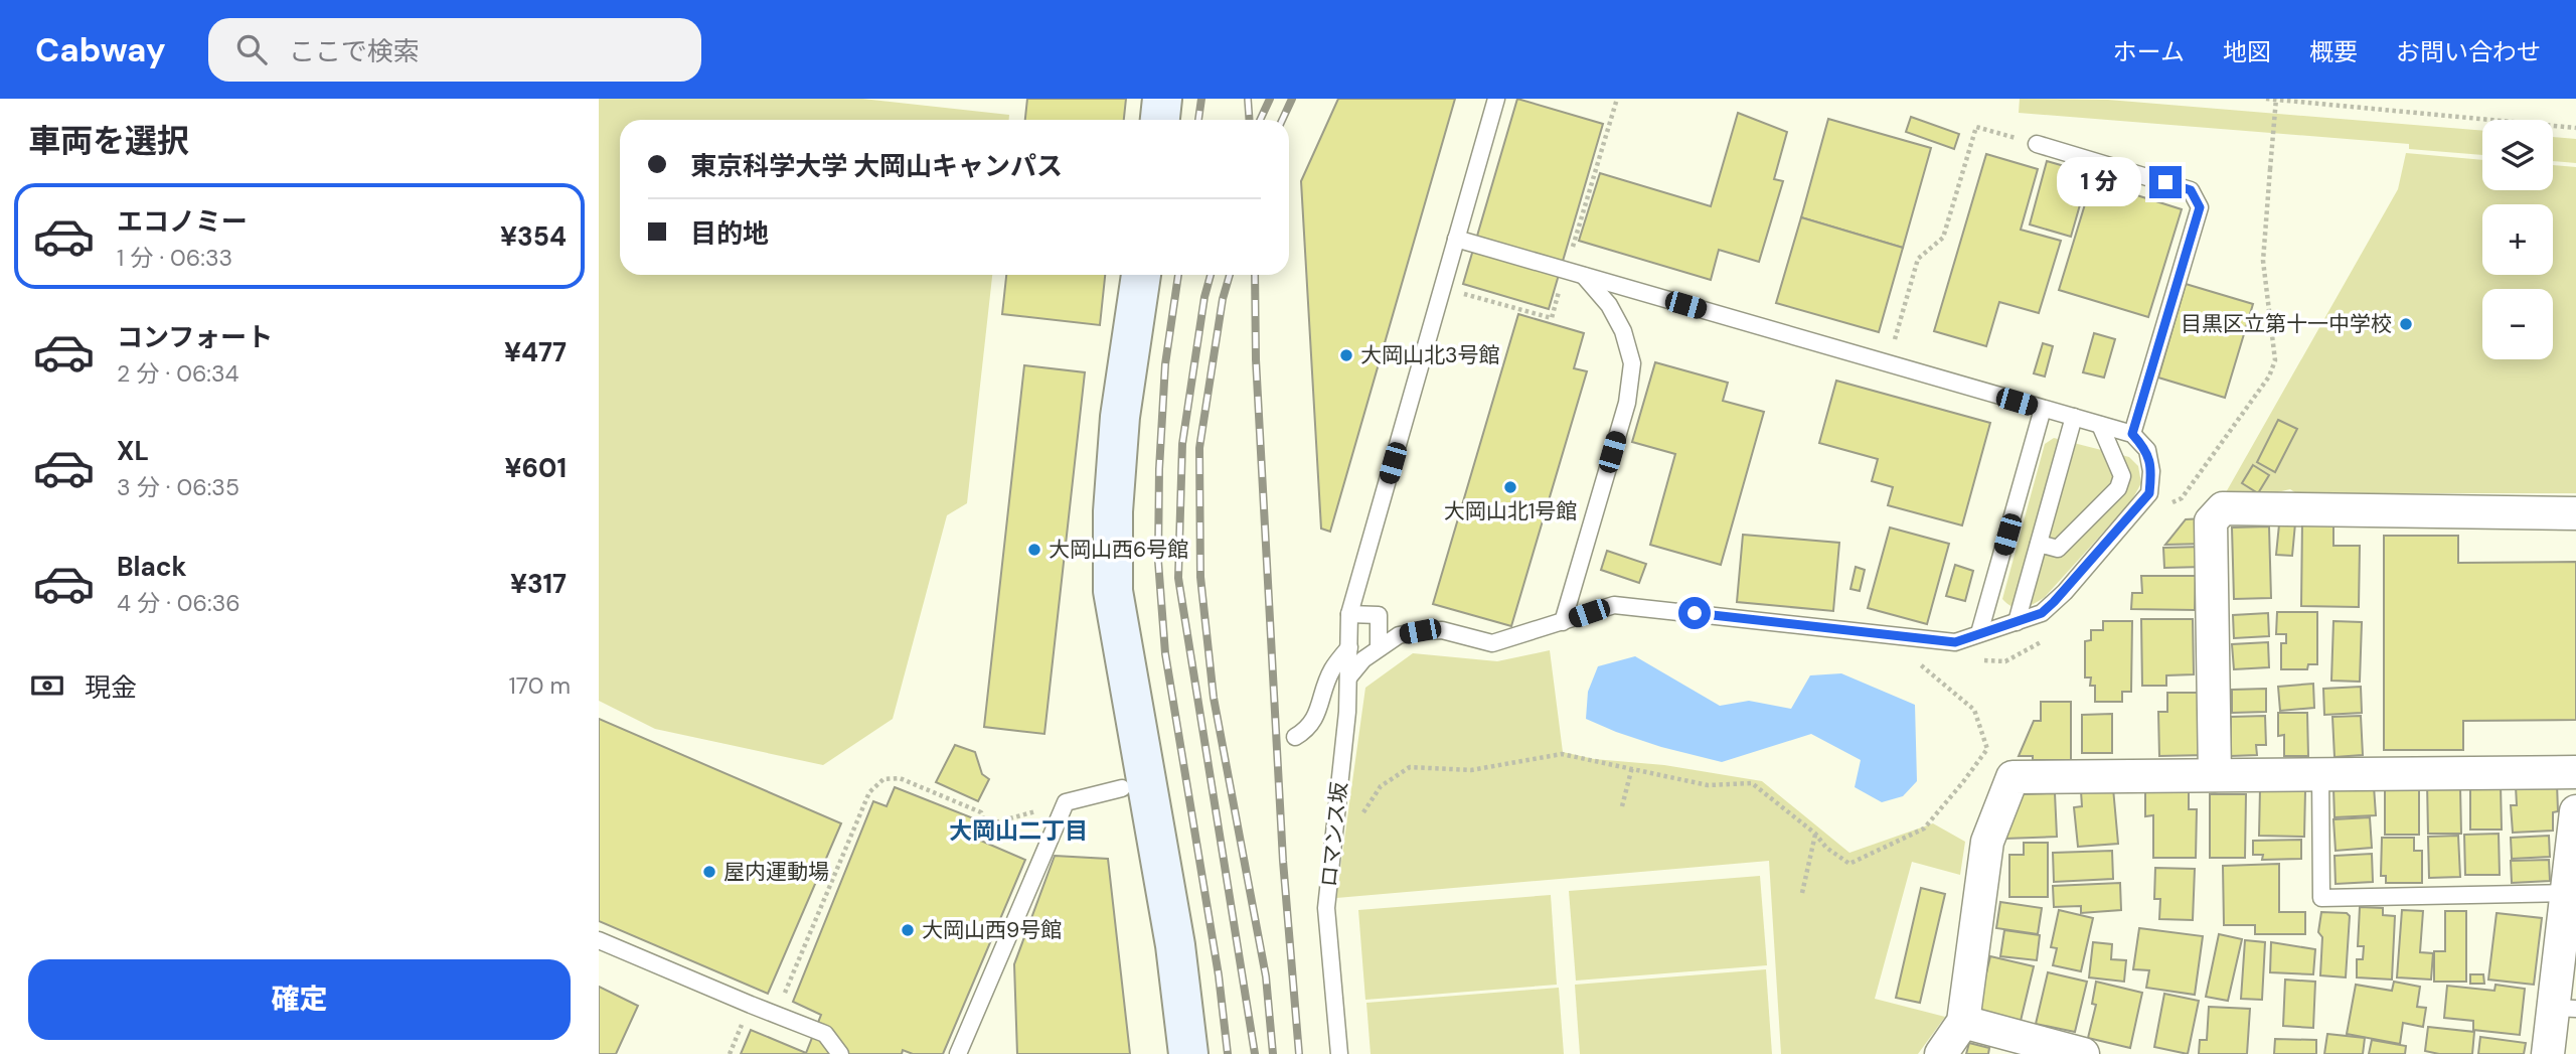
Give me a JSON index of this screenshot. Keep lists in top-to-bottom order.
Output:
{
  "streets": {
    "lane": ["ロマンス坂"]
  },
  "districts": ["大岡山二丁目"],
  "places": [
    "目黒区立第十一中学校",
    "大岡山北3号館",
    "大岡山北1号館",
    "大岡山西6号館",
    "屋内運動場",
    "大岡山西9号館"
  ],
  "page": {
    "header": "Cabway",
    "search": "ここで検索",
    "nav": [
      "ホーム",
      "地図",
      "概要",
      "お問い合わせ"
    ],
    "heading": "車両を選択",
    "map_buttons": ["+", "−"],
    "banner": ["東京科学大学 大岡山キャンパス", "目的地"],
    "bubble": "1 分",
    "list": [
      {
        "name": "エコノミー",
        "note": "1 分 · 06:33",
        "value": "¥354"
      },
      {
        "name": "コンフォート",
        "note": "2 分 · 06:34",
        "value": "¥477"
      },
      {
        "name": "XL",
        "note": "3 分 · 06:35",
        "value": "¥601"
      },
      {
        "name": "Black",
        "note": "4 分 · 06:36",
        "value": "¥317"
      }
    ],
    "pay": ["現金", "170 m"],
    "buttons": "確定"
  }
}
